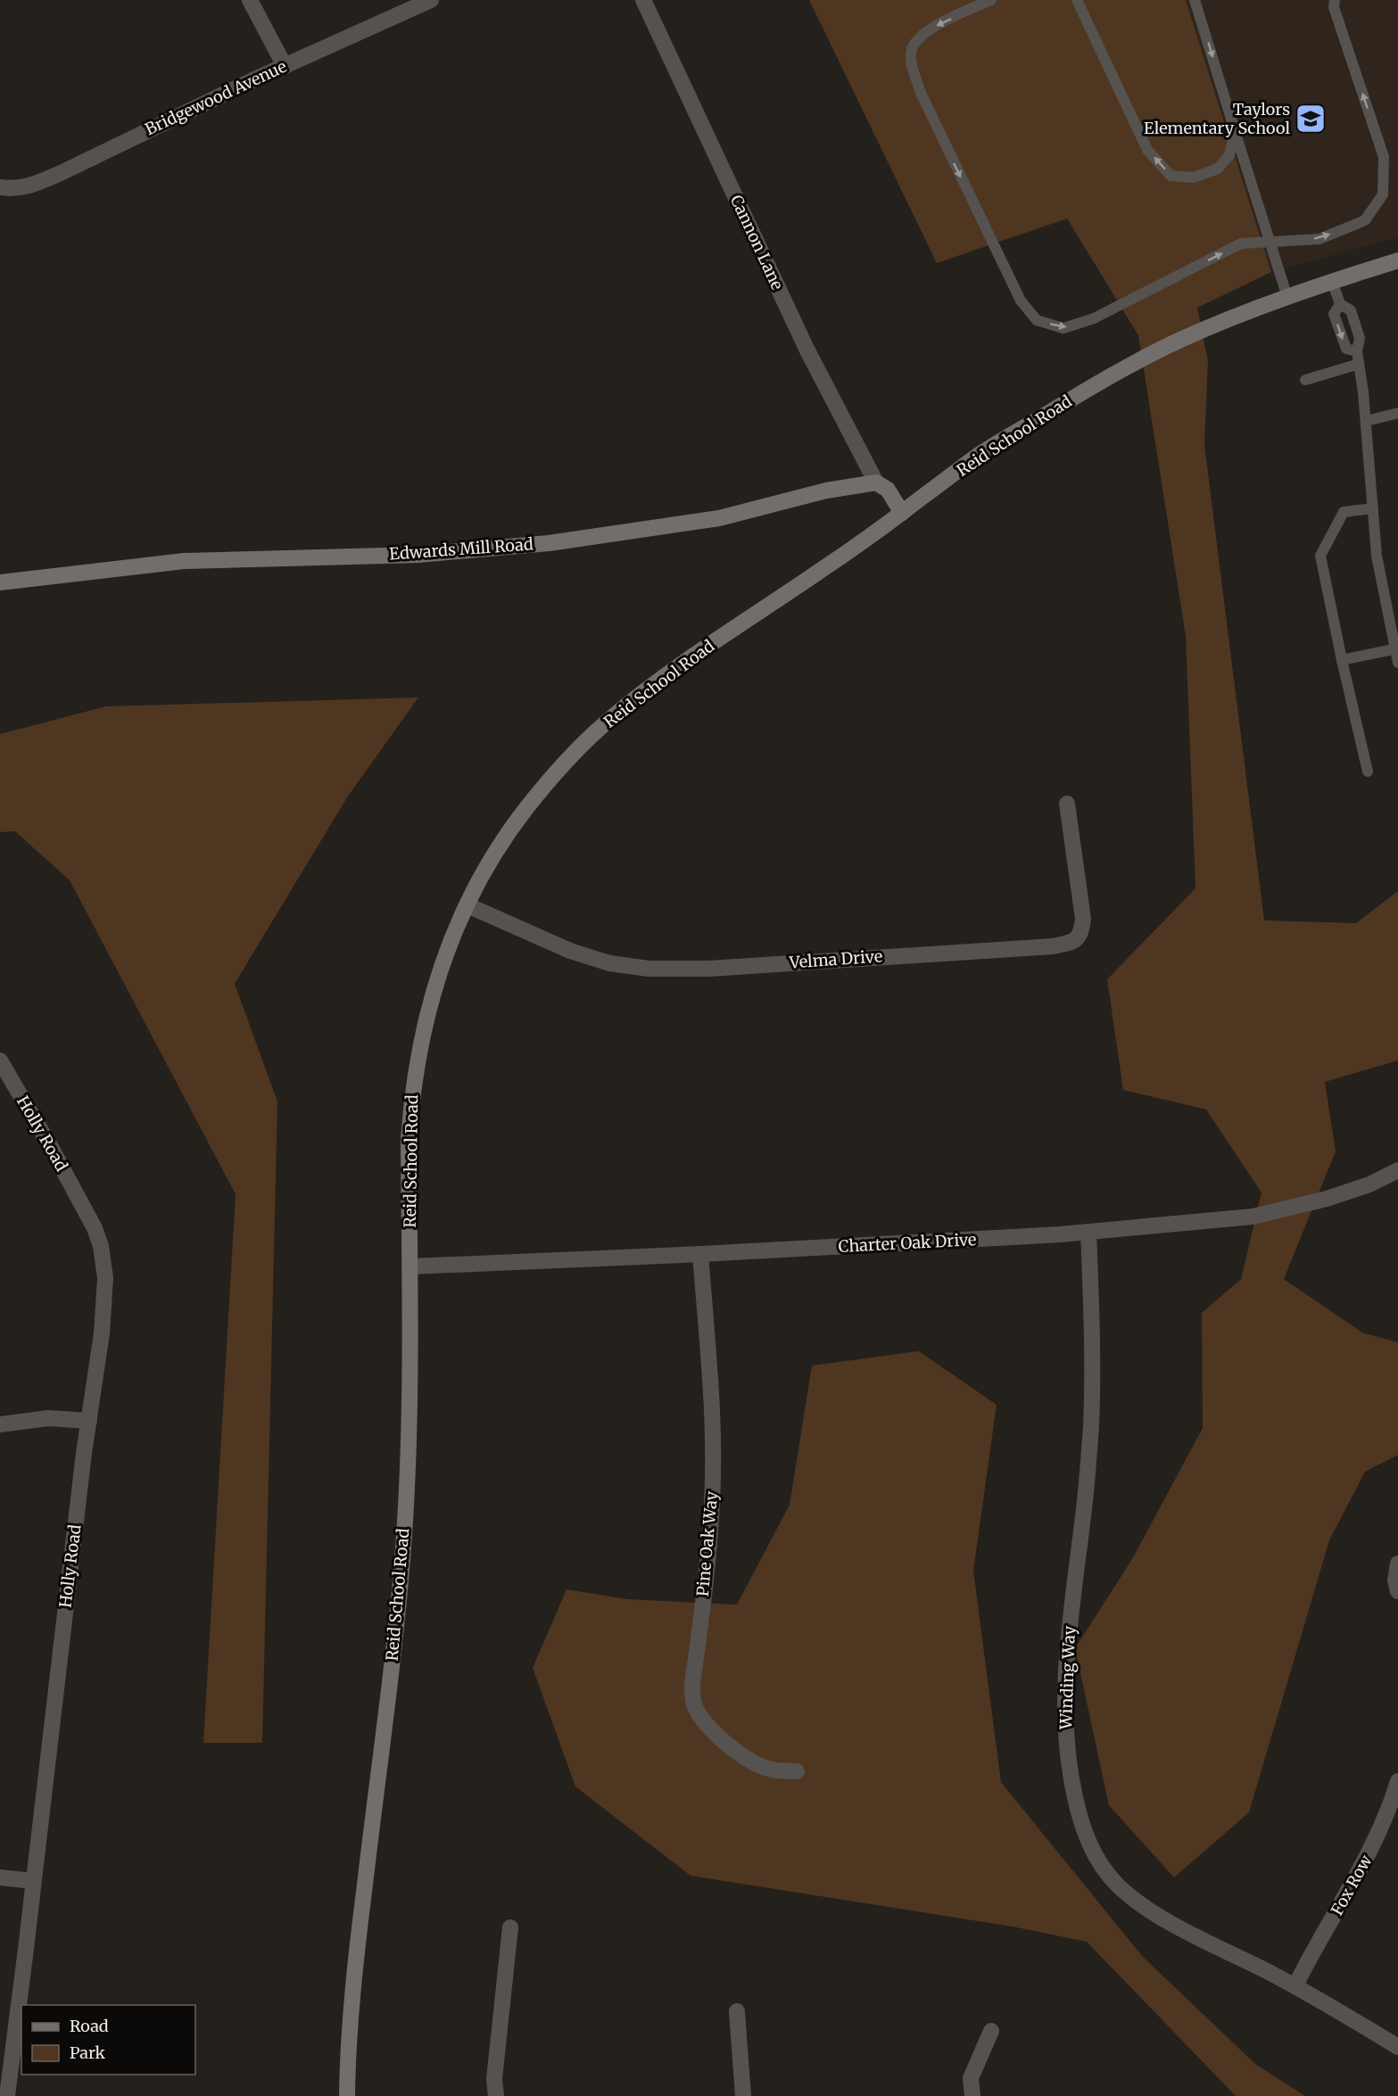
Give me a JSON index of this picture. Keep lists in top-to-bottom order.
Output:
{
  "streets": {
    "street": [
      "Bridgewood Avenue",
      "Cannon Lane",
      "Reid School Road",
      "Edwards Mill Road",
      "Velma Drive",
      "Holly Road",
      "Charter Oak Drive",
      "Pine Oak Way",
      "Winding Way",
      "Fox Row"
    ]
  },
  "crossings": [
    ["Cannon Lane", "Edwards Mill Road"],
    ["Reid School Road", "Velma Drive"],
    ["Reid School Road", "Charter Oak Drive"],
    ["Charter Oak Drive", "Pine Oak Way"],
    ["Charter Oak Drive", "Winding Way"],
    ["Winding Way", "Fox Row"]
  ],
  "places": {
    "school or university": ["Taylors Elementary School"]
  },
  "legend": ["Road", "Park"]
}
